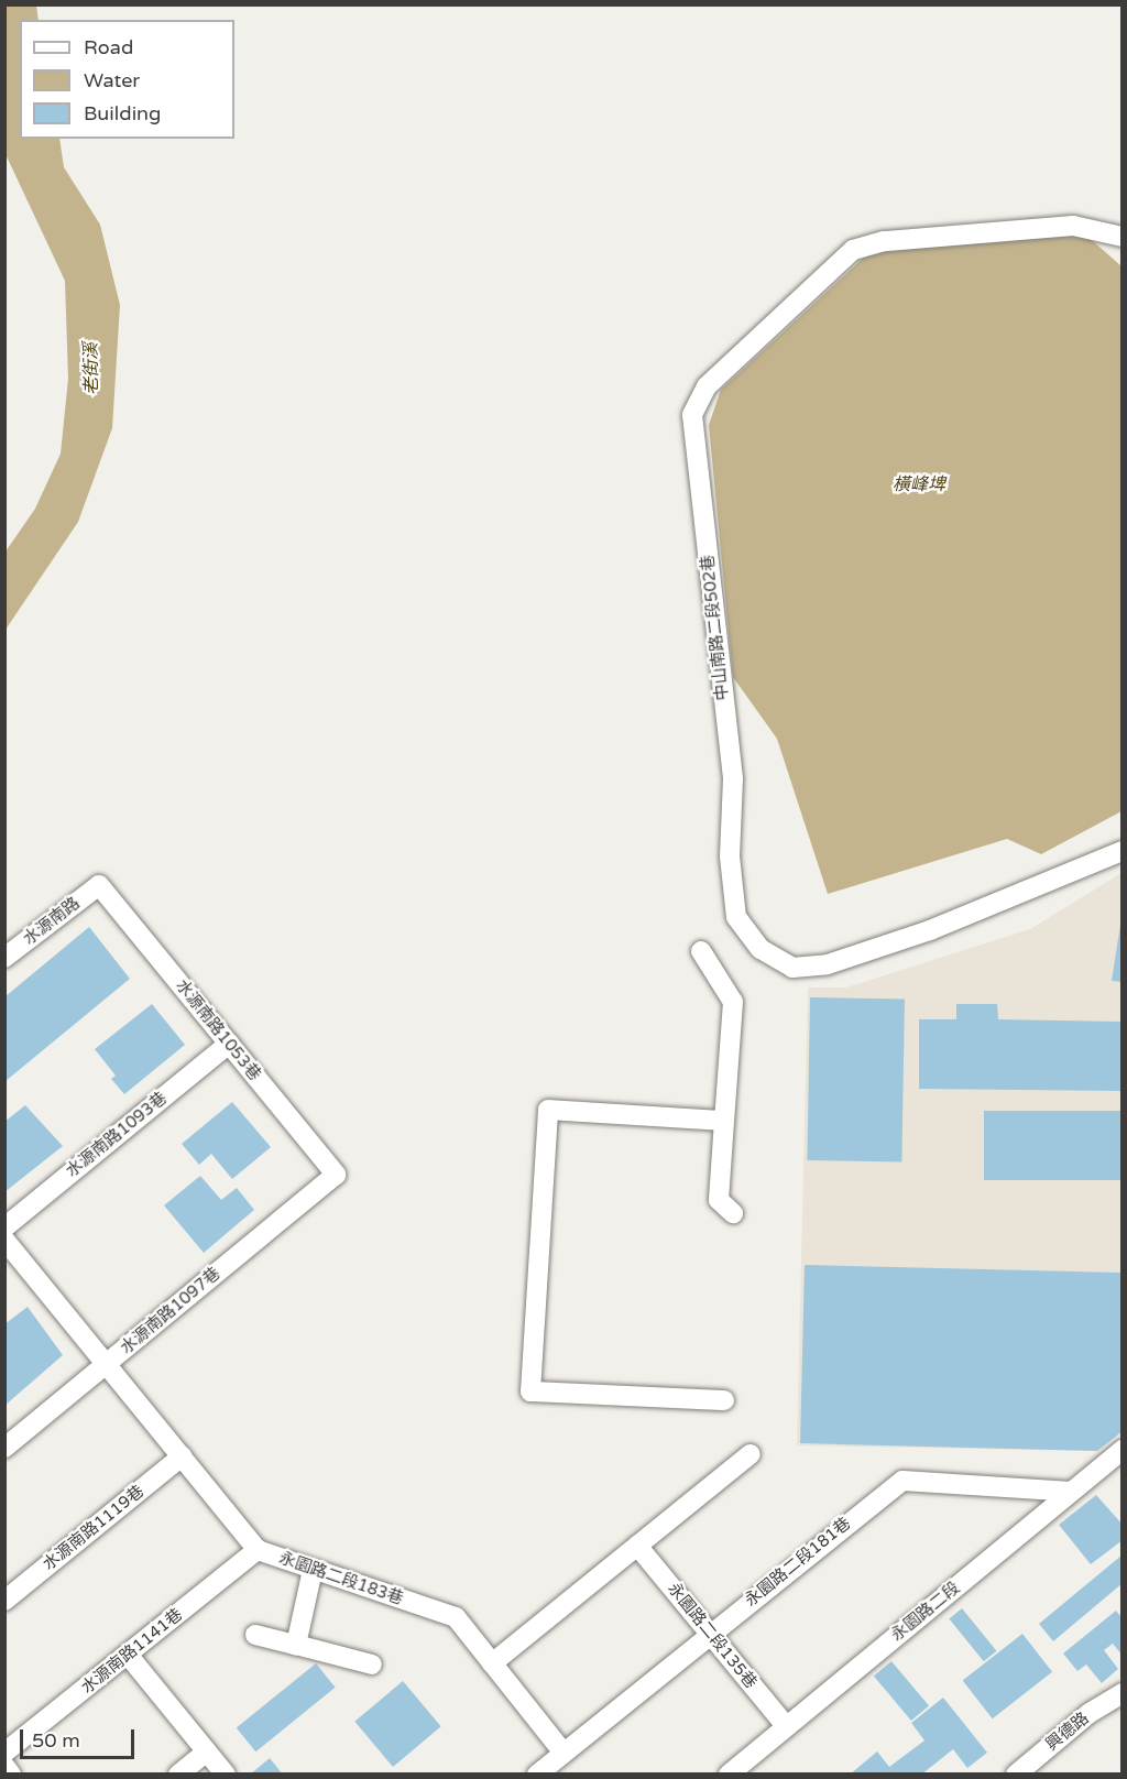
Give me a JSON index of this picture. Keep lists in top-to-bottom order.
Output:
{
  "streets": {
    "street": [
      "中山南路二段502巷",
      "水源南路",
      "水源南路1053巷",
      "水源南路1093巷",
      "水源南路1097巷",
      "水源南路1119巷",
      "永園路二段181巷",
      "永園路二段183巷",
      "永園路二段",
      "永園路二段135巷",
      "水源南路1141巷",
      "興德路"
    ]
  },
  "crossings": [
    ["水源南路", "水源南路1053巷"],
    ["水源南路1053巷", "水源南路1093巷"],
    ["水源南路1053巷", "水源南路1097巷"],
    ["水源南路1097巷", "永園路二段183巷"],
    ["水源南路1119巷", "永園路二段183巷"],
    ["永園路二段181巷", "永園路二段183巷"],
    ["永園路二段181巷", "永園路二段"],
    ["永園路二段181巷", "永園路二段135巷"],
    ["永園路二段183巷", "水源南路1141巷"],
    ["永園路二段", "永園路二段135巷"]
  ],
  "water": ["老街溪", "橫峰埤"],
  "legend": ["Road", "Water", "Building"],
  "scale_bar": "50 m"
}
